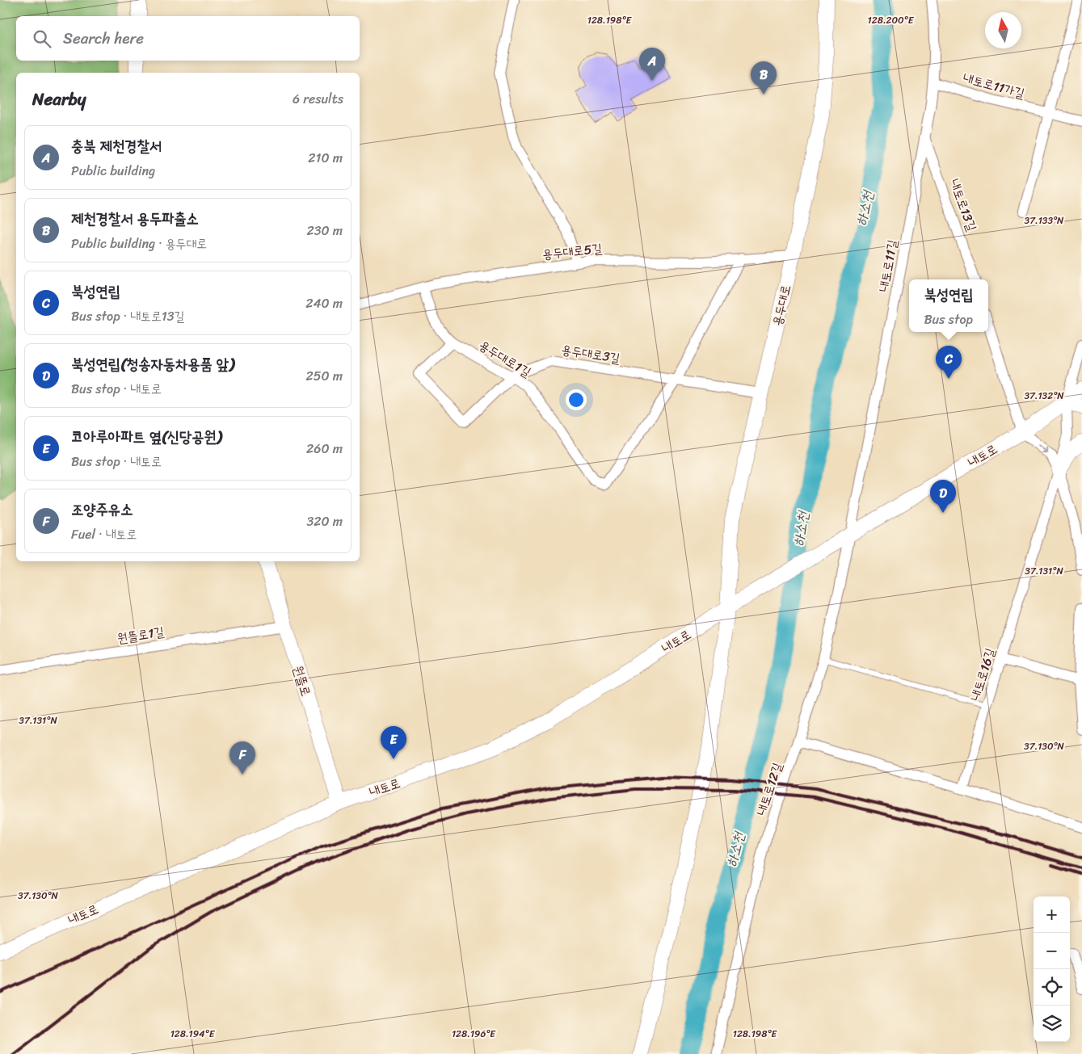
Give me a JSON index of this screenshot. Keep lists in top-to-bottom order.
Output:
{
  "streets": {
    "street": [
      "내토로11가길",
      "내토로13길",
      "용두대로5길",
      "내토로11길",
      "용두대로",
      "용두대로3길",
      "용두대로1길",
      "내토로",
      "원뜰로1길",
      "내토로16길",
      "원뜰로",
      "내토로12길"
    ]
  },
  "crossings": [
    ["내토로11가길", "내토로11길"],
    ["내토로13길", "내토로11길"],
    ["용두대로5길", "용두대로"],
    ["용두대로5길", "용두대로1길"],
    ["내토로11길", "내토로"],
    ["내토로11길", "내토로12길"],
    ["용두대로", "용두대로3길"],
    ["용두대로", "내토로"],
    ["용두대로3길", "용두대로1길"],
    ["내토로", "내토로16길"],
    ["내토로", "원뜰로"],
    ["내토로", "내토로12길"],
    ["원뜰로1길", "원뜰로"]
  ],
  "water": ["하소천"],
  "north": "top",
  "page": {
    "search": "Search here",
    "pins": [
      "A",
      "B",
      "C",
      "D",
      "E",
      "F"
    ],
    "heading": ["Nearby", "6 results"],
    "list": [
      {
        "mark": "A",
        "name": "충북 제천경찰서",
        "note": "Public building",
        "value": "210 m"
      },
      {
        "mark": "B",
        "name": "제천경찰서 용두파출소",
        "note": "Public building · 용두대로",
        "value": "230 m"
      },
      {
        "mark": "C",
        "name": "북성연립",
        "note": "Bus stop · 내토로13길",
        "value": "240 m"
      },
      {
        "mark": "D",
        "name": "북성연립(청송자동차용품 앞)",
        "note": "Bus stop · 내토로",
        "value": "250 m"
      },
      {
        "mark": "E",
        "name": "코아루아파트 옆(신당공원)",
        "note": "Bus stop · 내토로",
        "value": "260 m"
      },
      {
        "mark": "F",
        "name": "조양주유소",
        "note": "Fuel · 내토로",
        "value": "320 m"
      }
    ],
    "popup": ["북성연립", "Bus stop"],
    "map_buttons": ["+", "−"]
  },
  "coordinates": [
    "128.198°E",
    "128.200°E",
    "37.133°N",
    "37.132°N",
    "37.131°N",
    "37.130°N",
    "128.194°E",
    "128.196°E"
  ]
}
